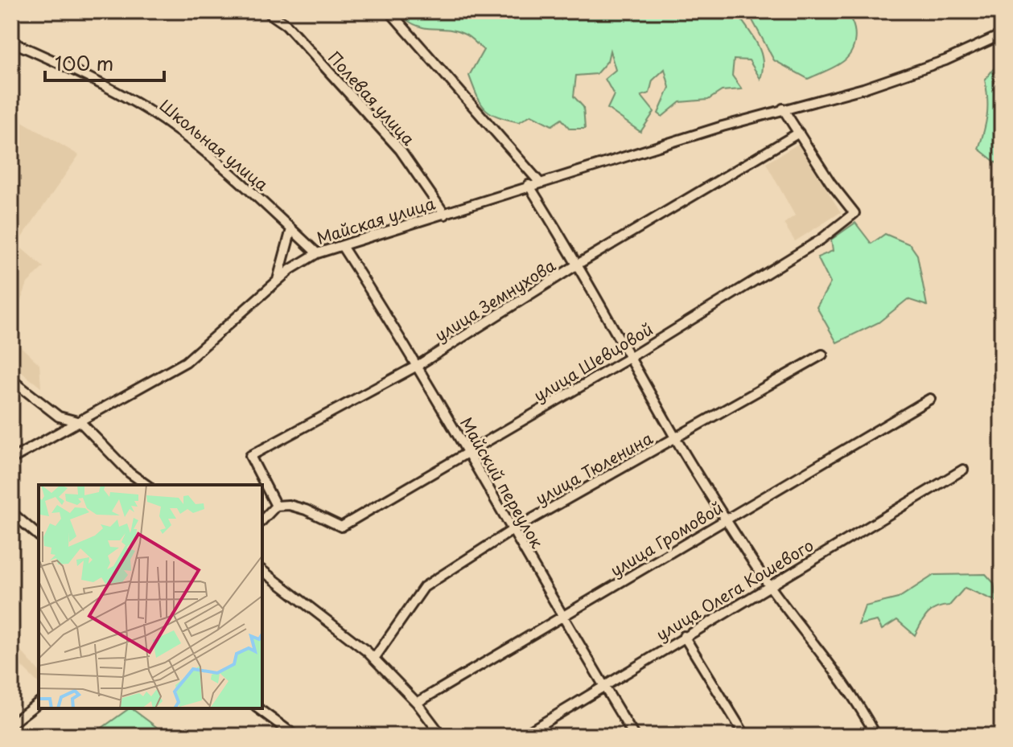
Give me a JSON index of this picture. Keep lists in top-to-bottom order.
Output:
{
  "streets": {
    "street": [
      "Полевая улица",
      "Школьная улица",
      "Майская улица",
      "улица Земнухова",
      "улица Шевцовой",
      "улица Тюленина",
      "Майский переулок",
      "улица Громовой",
      "улица Олега Кошевого"
    ]
  },
  "crossings": [
    ["Полевая улица", "Майская улица"],
    ["Школьная улица", "Майская улица"],
    ["Майская улица", "Майский переулок"],
    ["улица Земнухова", "улица Шевцовой"],
    ["улица Земнухова", "Майский переулок"],
    ["улица Шевцовой", "Майский переулок"],
    ["улица Тюленина", "Майский переулок"],
    ["Майский переулок", "улица Громовой"],
    ["Майский переулок", "улица Олега Кошевого"]
  ],
  "scale_bar": "100 m"
}
